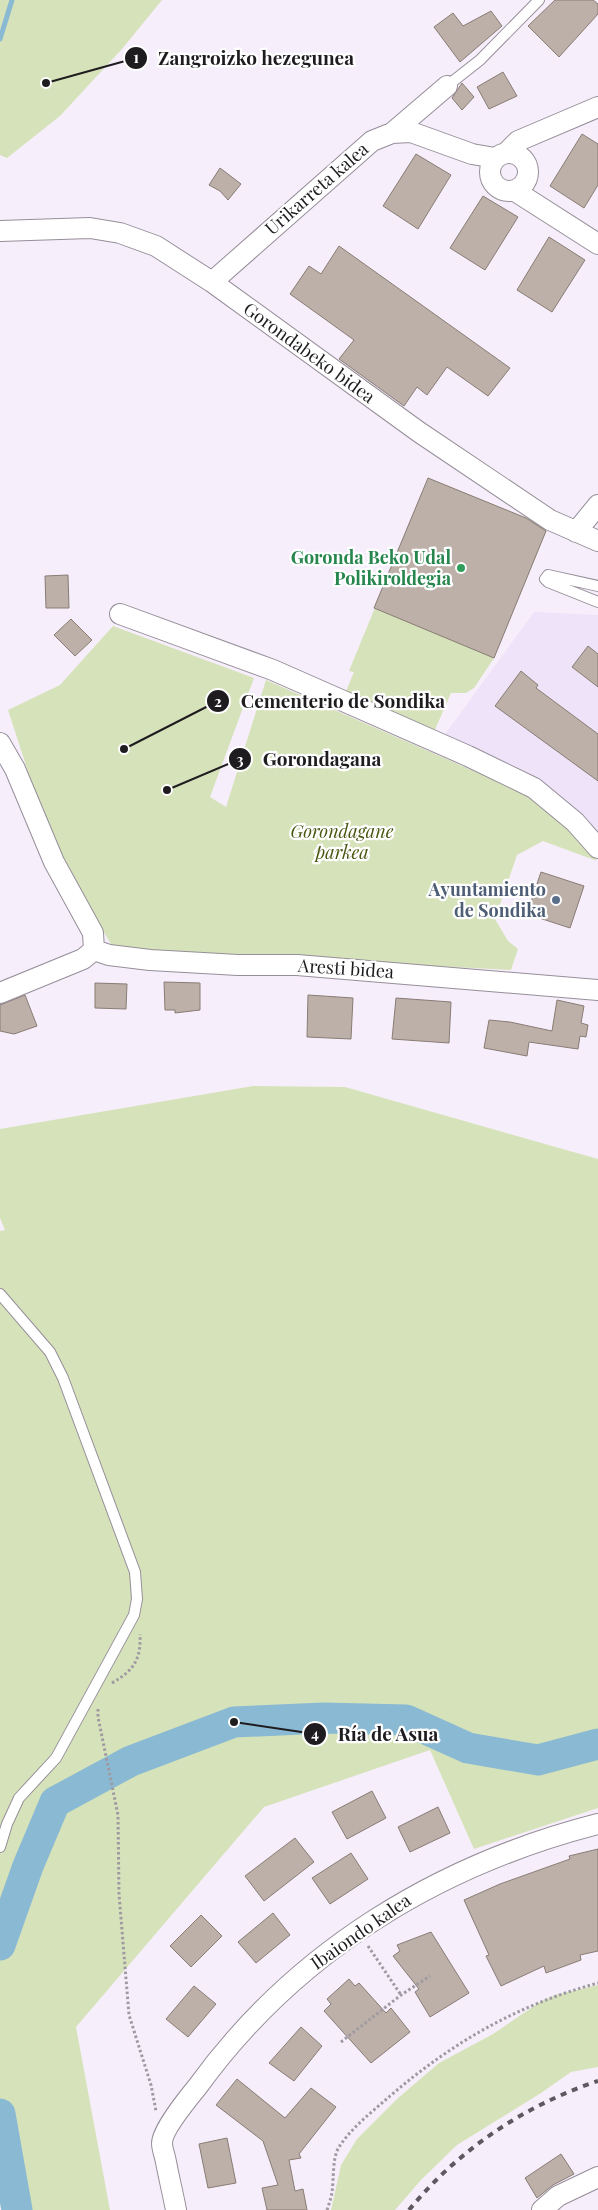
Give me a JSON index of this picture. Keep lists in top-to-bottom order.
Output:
{
  "streets": {
    "street": [
      "Urikarreta kalea",
      "Gorondabeko bidea",
      "Aresti bidea",
      "Ibaiondo kalea"
    ]
  },
  "crossings": [
    ["Urikarreta kalea", "Gorondabeko bidea"]
  ],
  "parks": ["Gorondagane parkea"],
  "places": [
    "Zangroizko hezegunea",
    "Goronda Beko Udal Polikiroldegia",
    "Cementerio de Sondika",
    "Gorondagana",
    "Ayuntamiento de Sondika",
    "Ría de Asua"
  ]
}
